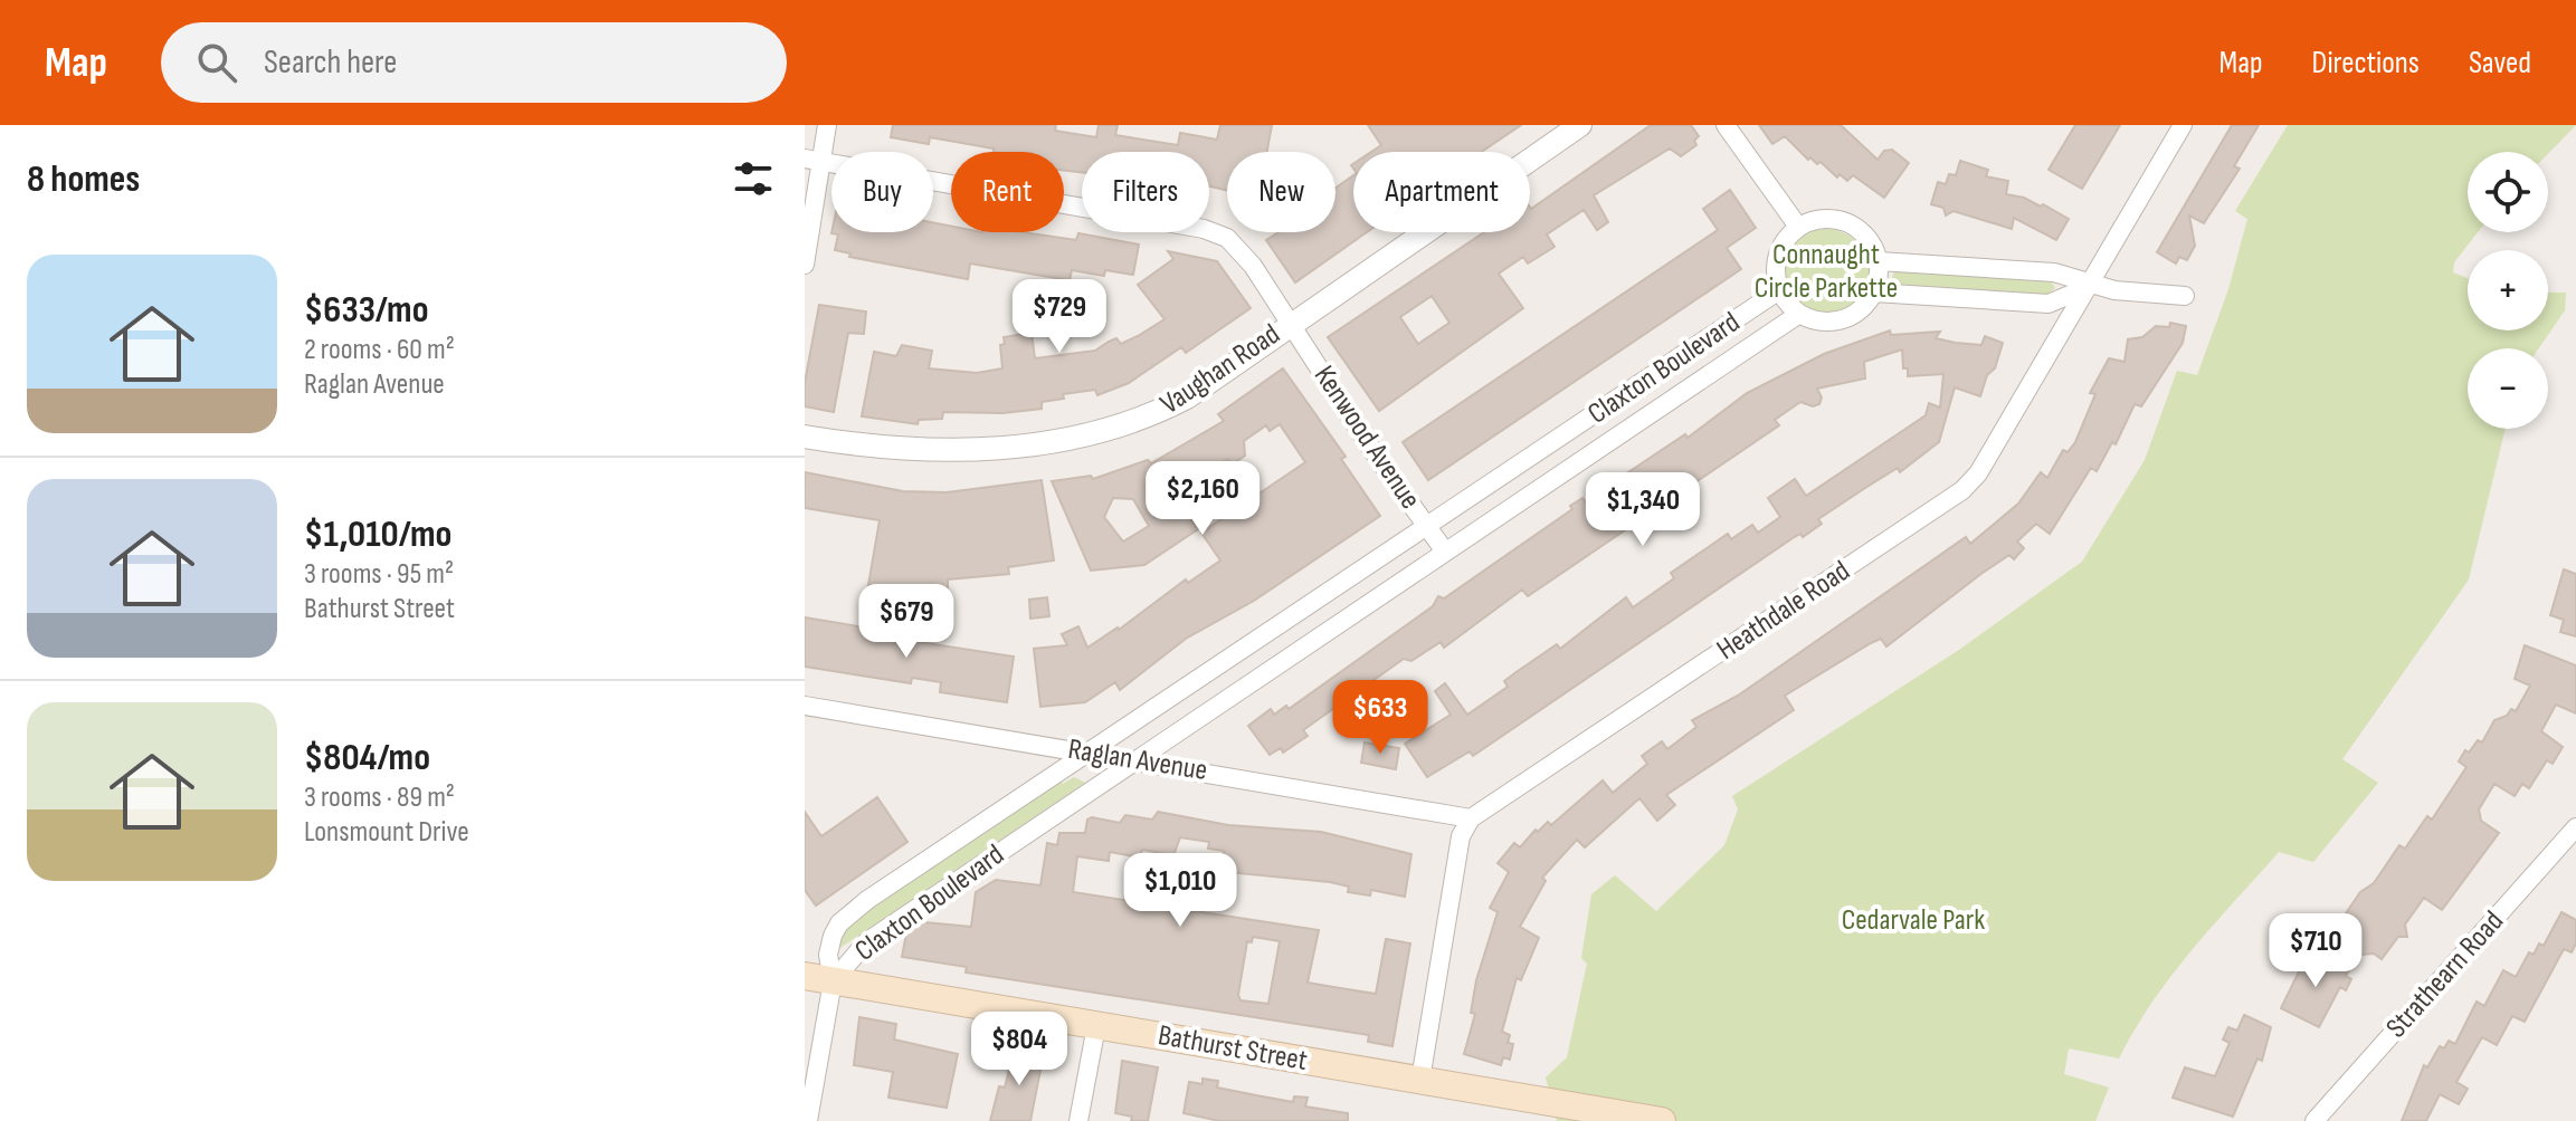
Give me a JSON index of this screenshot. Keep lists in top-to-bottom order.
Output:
{
  "streets": {
    "main road": ["Bathurst Street"],
    "street": [
      "Claxton Boulevard",
      "Vaughan Road",
      "Kenwood Avenue",
      "Heathdale Road",
      "Raglan Avenue",
      "Strathearn Road"
    ]
  },
  "crossings": [
    ["Claxton Boulevard", "Kenwood Avenue"],
    ["Claxton Boulevard", "Raglan Avenue"],
    ["Claxton Boulevard", "Bathurst Street"],
    ["Vaughan Road", "Kenwood Avenue"],
    ["Heathdale Road", "Raglan Avenue"]
  ],
  "parks": ["Connaught Circle Parkette", "Cedarvale Park"],
  "page": {
    "header": "Map",
    "search": "Search here",
    "nav": ["Map", "Directions", "Saved"],
    "heading": "8 homes",
    "map_buttons": ["+", "−"],
    "chip": [
      "Buy",
      "Rent",
      "Filters",
      "New",
      "Apartment"
    ],
    "list": [
      {
        "name": "$633/mo",
        "note": "2 rooms · 60 m² · Raglan Avenue"
      },
      {
        "name": "$1,010/mo",
        "note": "3 rooms · 95 m² · Bathurst Street"
      },
      {
        "name": "$804/mo",
        "note": "3 rooms · 89 m² · Lonsmount Drive"
      }
    ],
    "price": [
      "$729",
      "$2,160",
      "$1,340",
      "$679",
      "$633",
      "$1,010",
      "$710",
      "$804"
    ]
  }
}
